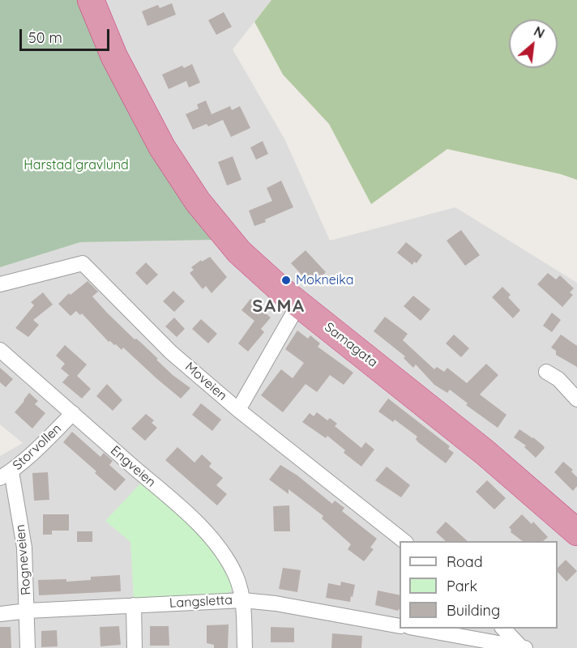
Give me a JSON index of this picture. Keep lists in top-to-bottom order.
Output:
{
  "streets": {
    "highway": ["Samagata"],
    "street": [
      "Moveien",
      "Storvollen",
      "Engveien",
      "Rogneveien",
      "Langsletta"
    ]
  },
  "crossings": [
    ["Storvollen", "Engveien"],
    ["Storvollen", "Rogneveien"],
    ["Engveien", "Langsletta"],
    ["Rogneveien", "Langsletta"]
  ],
  "districts": ["SAMA"],
  "parks": ["Harstad gravlund"],
  "places": ["Mokneika"],
  "legend": ["Road", "Park", "Building"],
  "scale_bar": "50 m",
  "north": "top right"
}
